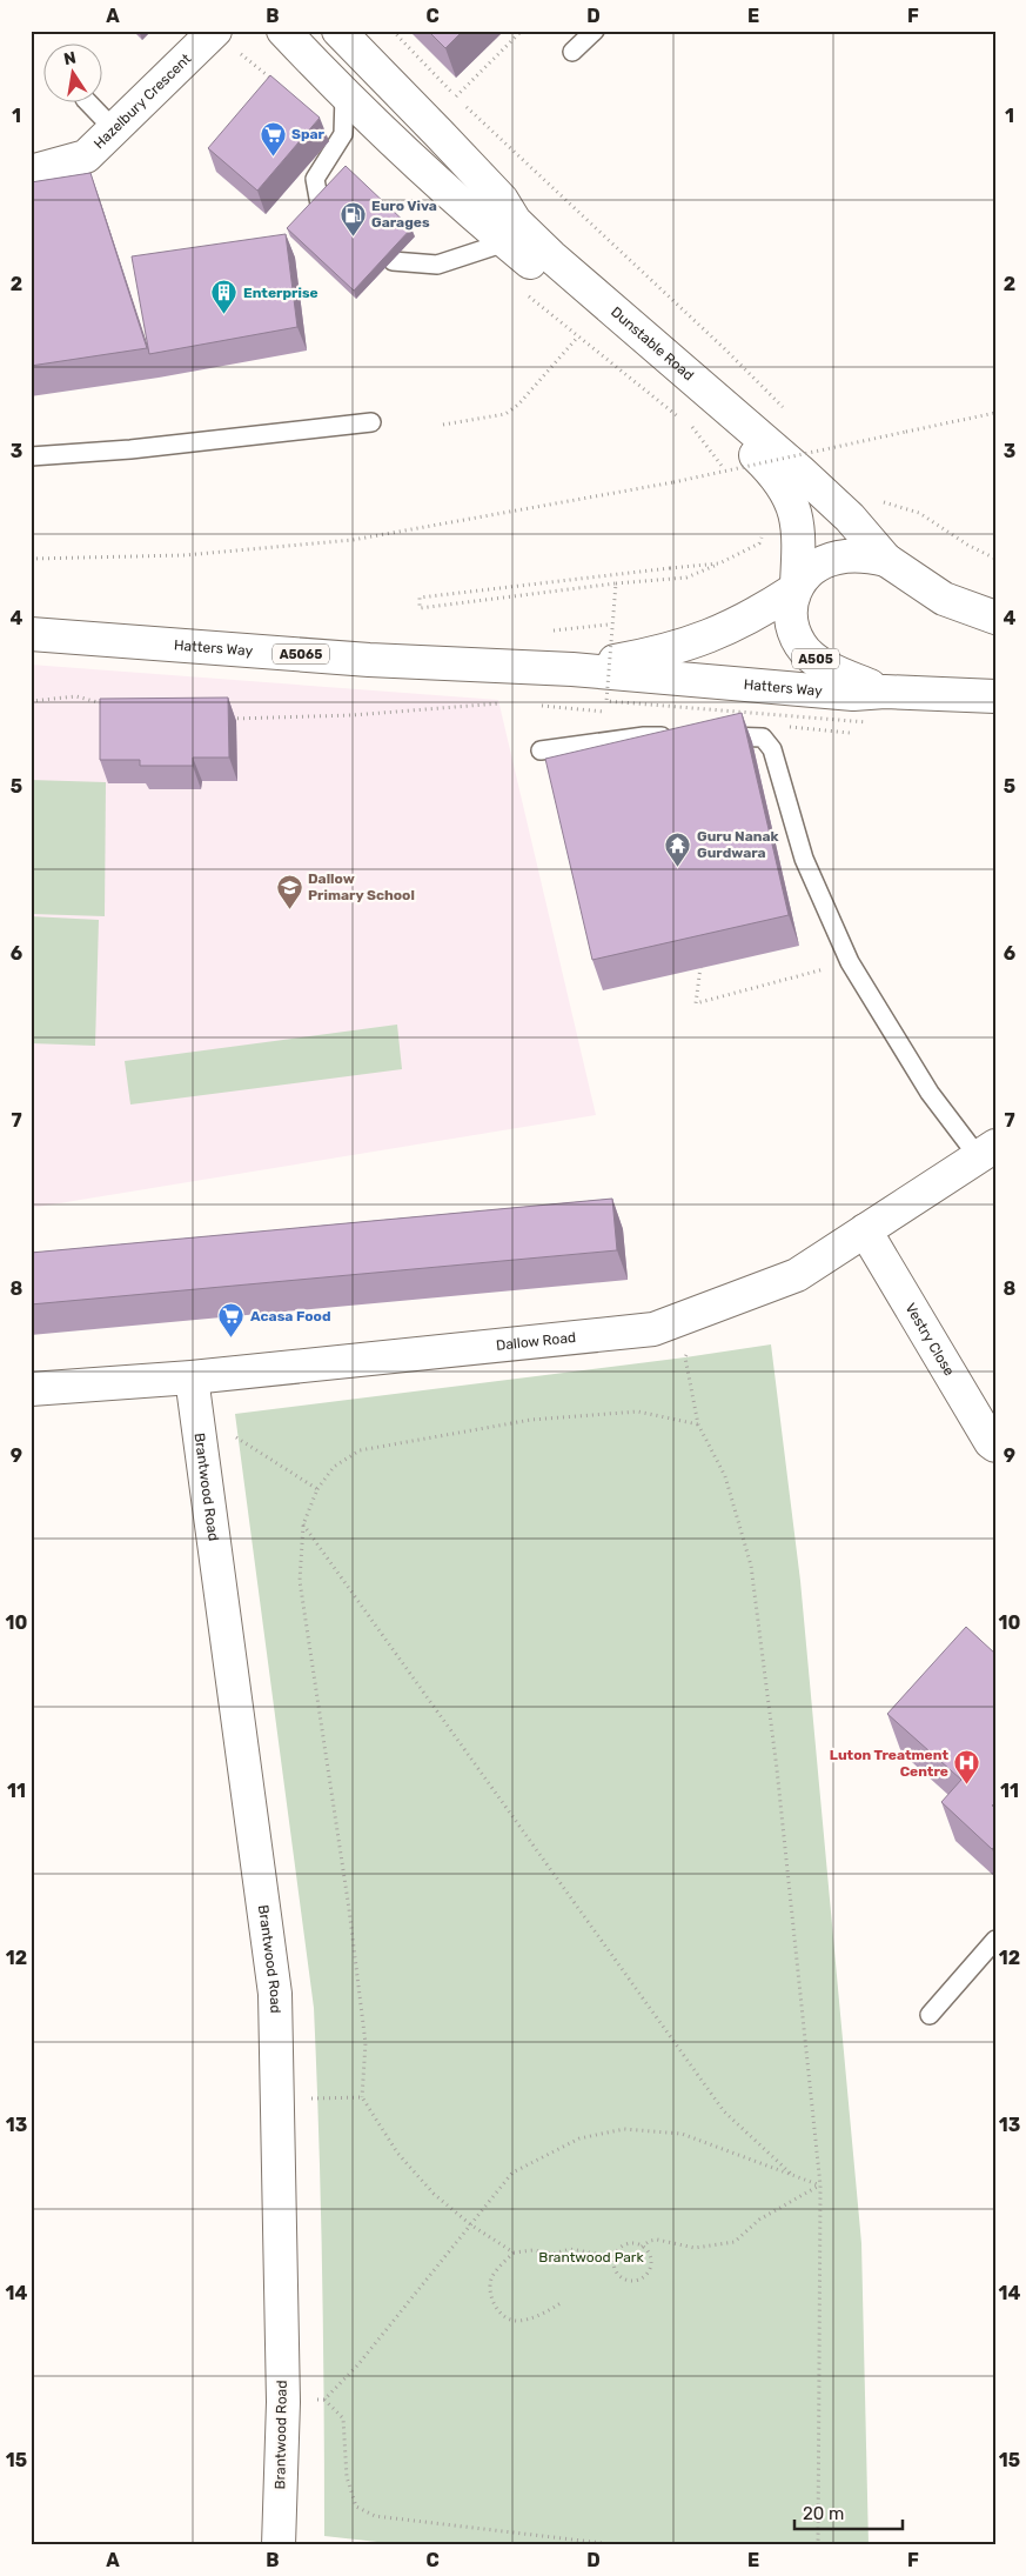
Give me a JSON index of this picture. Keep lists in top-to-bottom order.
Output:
{
  "streets": {
    "main road": [
      "Hazelbury Crescent",
      "Dunstable Road",
      "Hatters Way",
      "A5065",
      "A505",
      "Vestry Close",
      "Dallow Road",
      "Brantwood Road"
    ]
  },
  "crossings": [
    ["Dunstable Road", "Hatters Way"],
    ["Dunstable Road", "A505"],
    ["Hatters Way", "A505"],
    ["Vestry Close", "Dallow Road"],
    ["Dallow Road", "Brantwood Road"]
  ],
  "parks": ["Brantwood Park"],
  "places": {
    "supermarket": ["Spar", "Acasa Food"],
    "fuel station": ["Euro Viva Garages"],
    "building": ["Enterprise"],
    "temple": ["Guru Nanak Gurdwara"],
    "school or university": ["Dallow Primary School"],
    "hospital": ["Luton Treatment Centre"]
  },
  "scale_bar": "20 m",
  "north": "top",
  "grid": {
    "columns": [
      "A",
      "B",
      "C",
      "D",
      "E",
      "F"
    ],
    "rows": [
      "1",
      "2",
      "3",
      "4",
      "5",
      "6",
      "7",
      "8",
      "9",
      "10",
      "11",
      "12",
      "13",
      "14",
      "15"
    ]
  }
}
